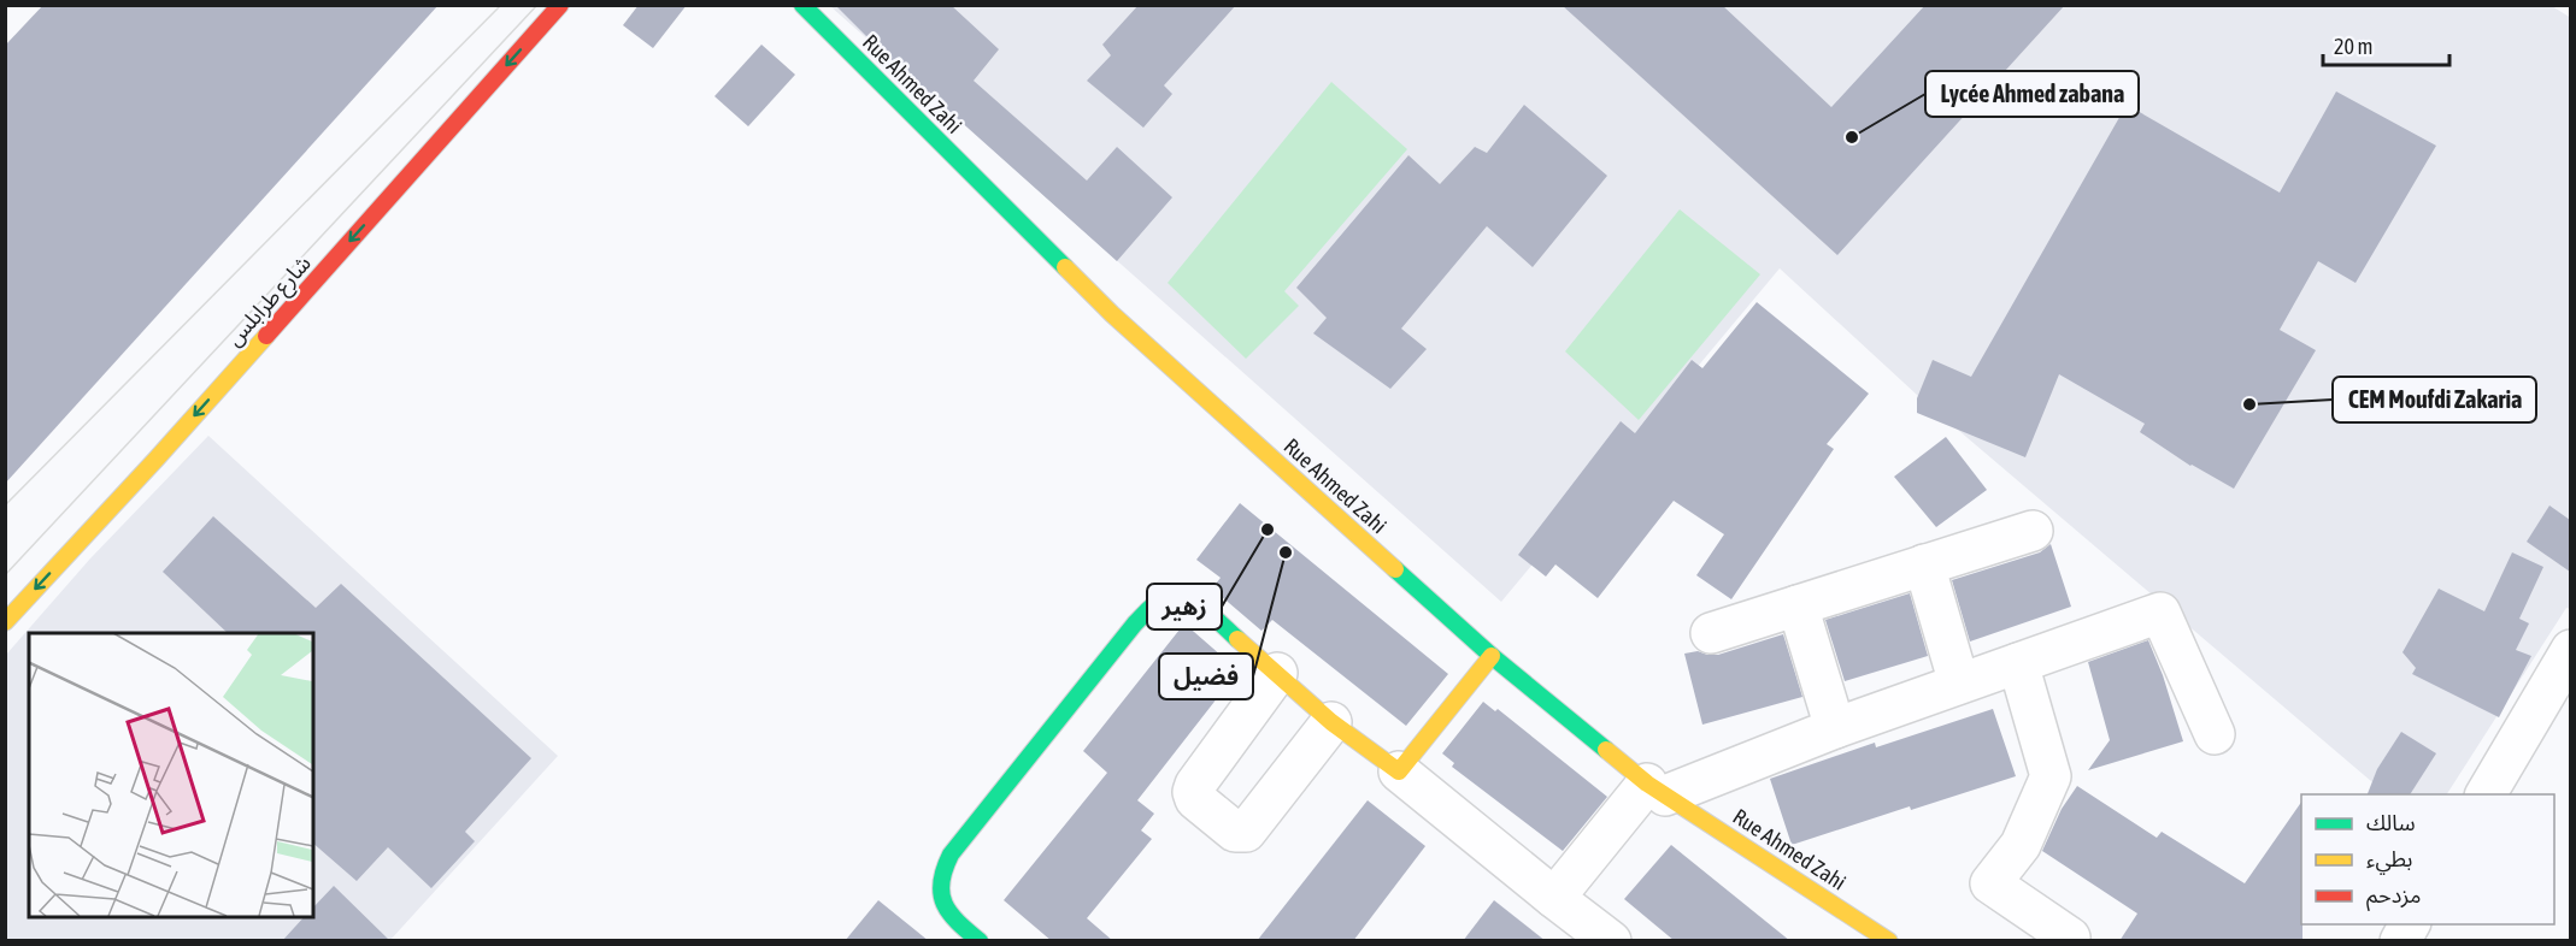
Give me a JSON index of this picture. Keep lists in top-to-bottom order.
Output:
{
  "streets": {
    "street": ["Rue Ahmed Zahi", "شارع طرابلس"]
  },
  "one_way": ["شارع طرابلس"],
  "places": [
    "Lycée Ahmed zabana",
    "CEM Moufdi Zakaria",
    "زهير",
    "فضيل"
  ],
  "legend": ["سالك", "بطيء", "مزدحم"],
  "scale_bar": "20 m"
}
